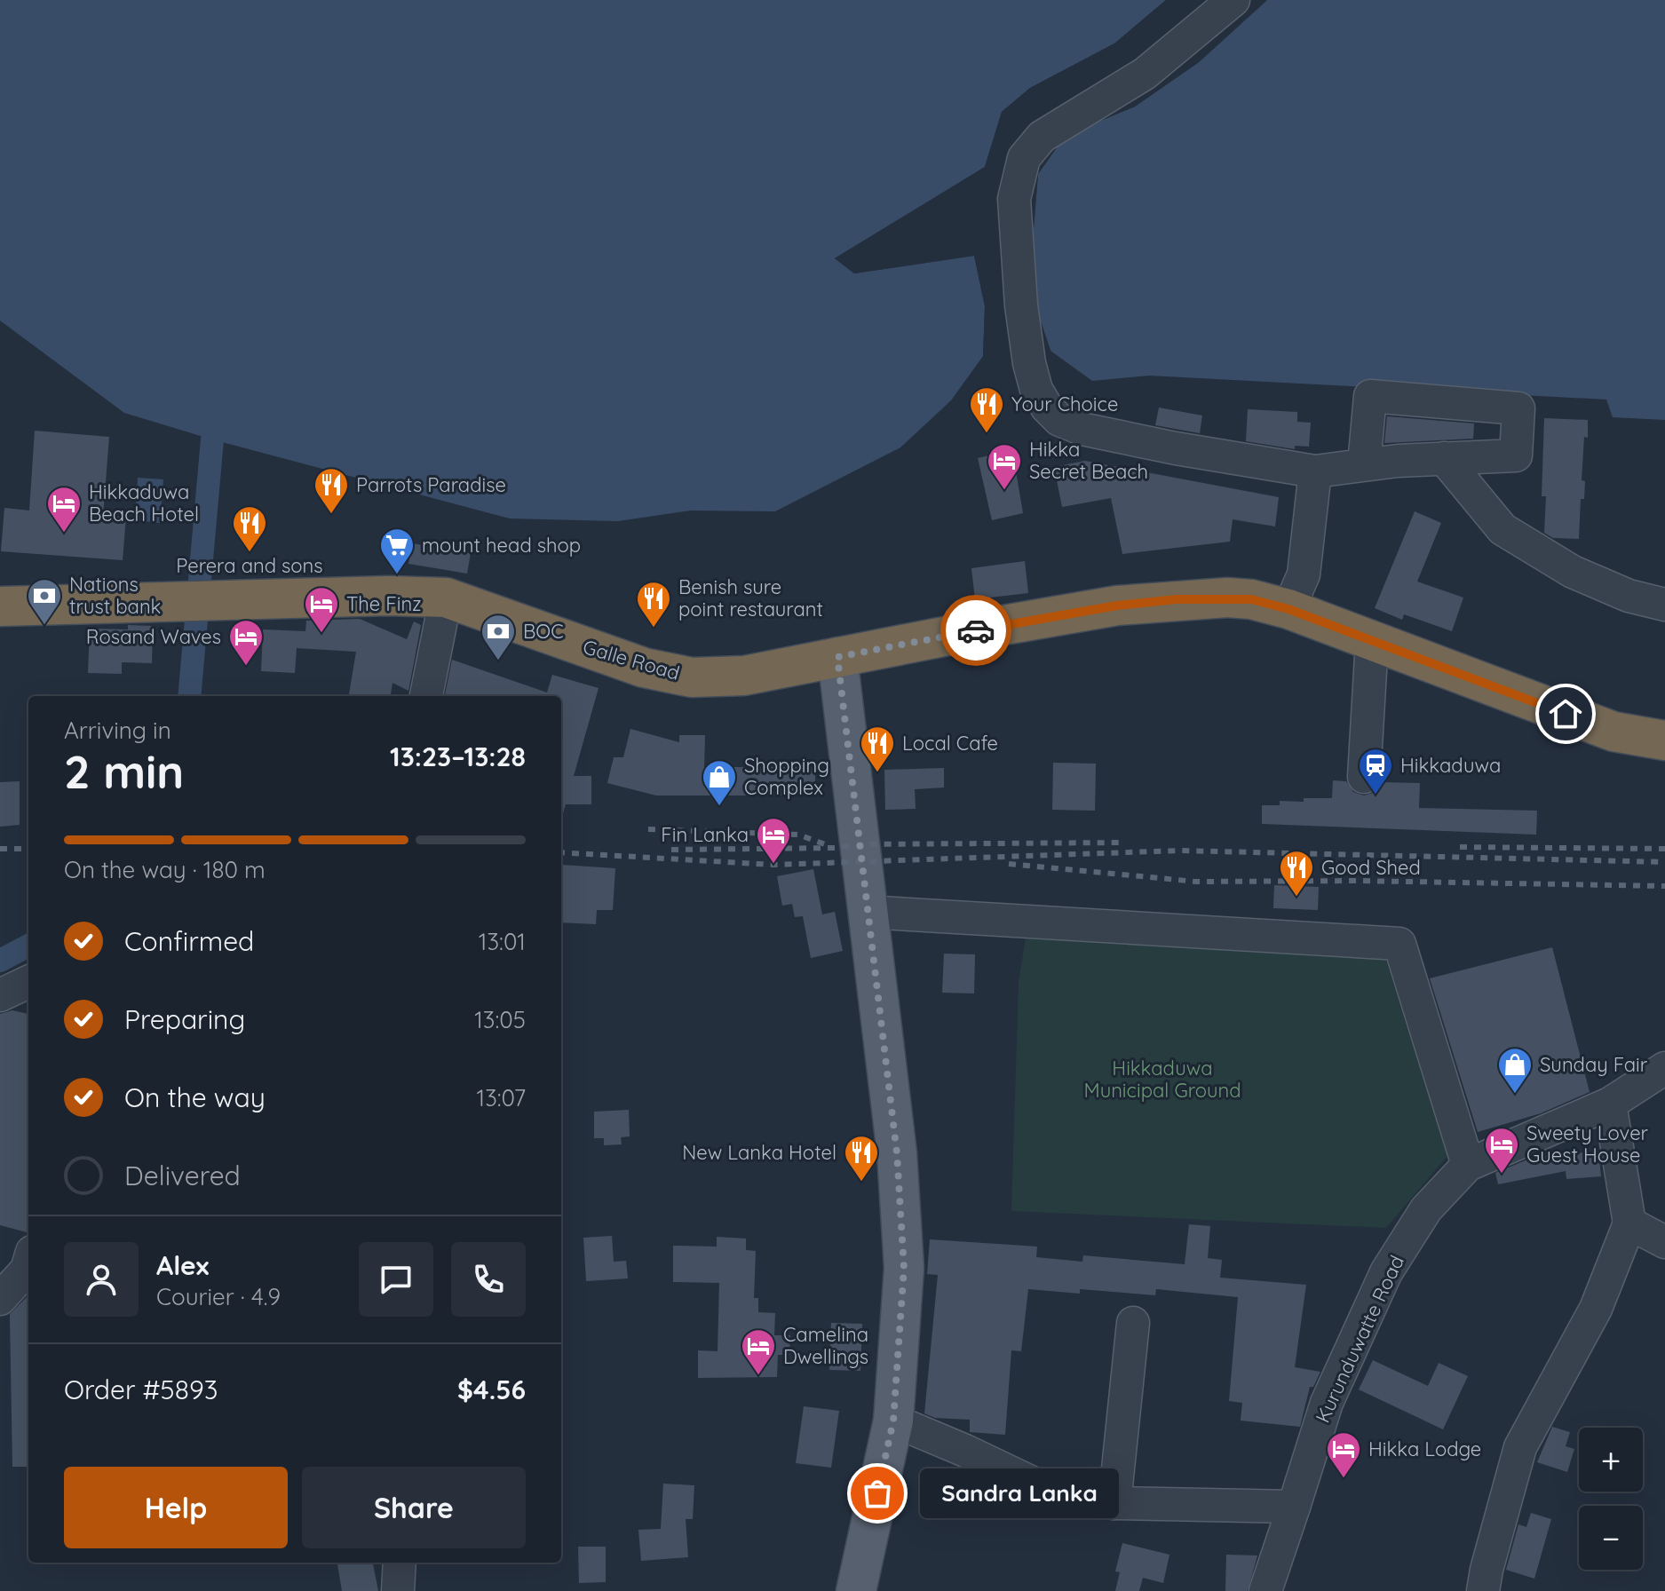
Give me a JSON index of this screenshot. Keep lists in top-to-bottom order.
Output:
{
  "streets": {
    "highway": ["Galle Road"],
    "street": ["Kurunduwatte Road"]
  },
  "parks": ["Hikkaduwa Municipal Ground"],
  "places": {
    "restaurant": [
      "Your Choice",
      "Parrots Paradise",
      "Perera and sons",
      "Benish sure point restaurant",
      "Local Cafe",
      "Good Shed",
      "New Lanka Hotel"
    ],
    "hotel": [
      "Hikka Secret Beach",
      "Hikkaduwa Beach Hotel",
      "The Finz",
      "Rosand Waves",
      "Fin Lanka",
      "Sweety Lover Guest House",
      "Camelina Dwellings",
      "Hikka Lodge"
    ],
    "supermarket": ["mount head shop"],
    "bank": ["Nations trust bank", "BOC"],
    "station": ["Hikkaduwa"],
    "shop": ["Shopping Complex", "Sunday Fair"],
    "other": ["Sandra Lanka"]
  },
  "page": {
    "heading": ["2 min", "Arriving in", "13:23–13:28"],
    "panel": [
      "Alex",
      "Courier · 4.9",
      "Order #5893",
      "$4.56"
    ],
    "bar": "On the way · 180 m",
    "list": [
      ["Confirmed", "13:01"],
      ["Preparing", "13:05"],
      ["On the way", "13:07"],
      "Delivered"
    ],
    "map_buttons": ["+", "−"],
    "buttons": ["Help", "Share"],
    "bubble": "Sandra Lanka"
  }
}
